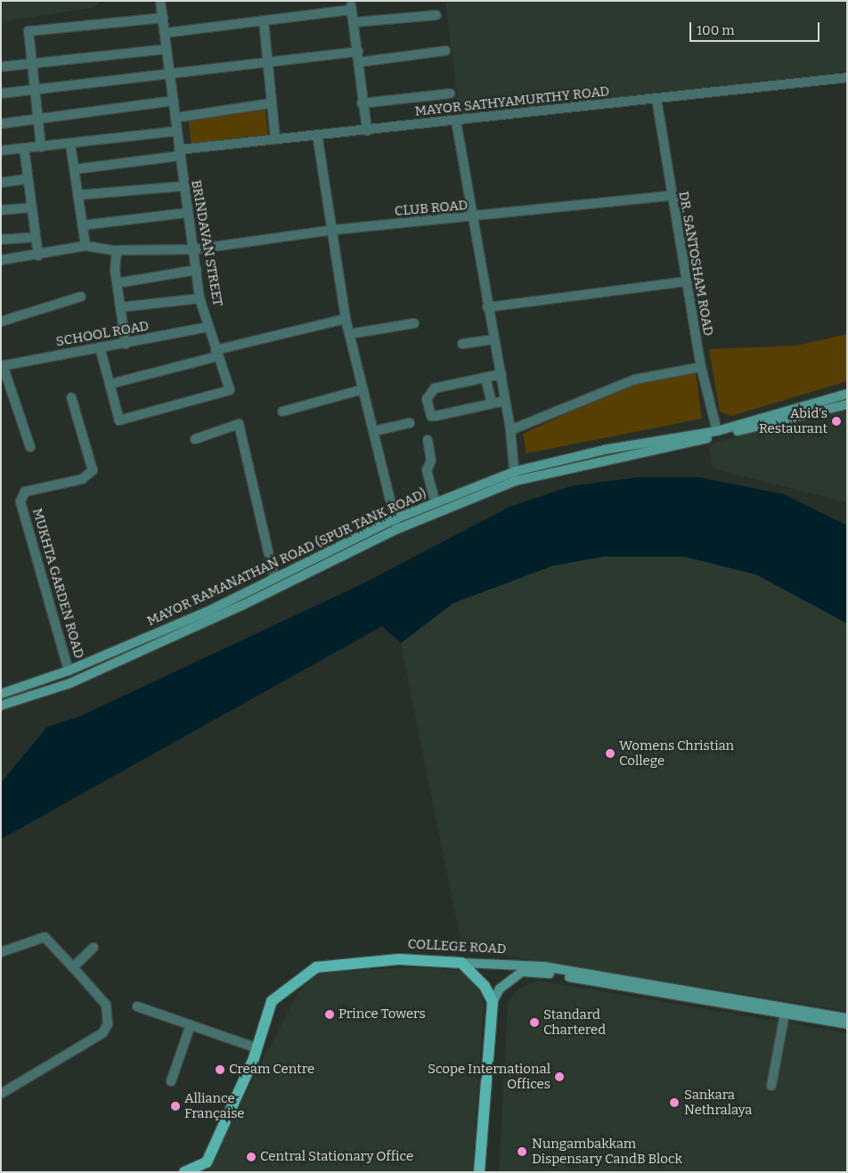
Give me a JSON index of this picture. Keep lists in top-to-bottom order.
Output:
{
  "streets": {
    "main road": ["MAYOR RAMANATHAN ROAD (SPUR TANK ROAD)", "COLLEGE ROAD"],
    "street": [
      "MAYOR SATHYAMURTHY ROAD",
      "CLUB ROAD",
      "BRINDAVAN STREET",
      "DR. SANTOSHAM ROAD",
      "SCHOOL ROAD",
      "MUKHTA GARDEN ROAD"
    ]
  },
  "crossings": [
    ["MAYOR SATHYAMURTHY ROAD", "BRINDAVAN STREET"],
    ["MAYOR SATHYAMURTHY ROAD", "DR. SANTOSHAM ROAD"],
    ["CLUB ROAD", "BRINDAVAN STREET"],
    ["CLUB ROAD", "DR. SANTOSHAM ROAD"],
    ["BRINDAVAN STREET", "SCHOOL ROAD"],
    ["DR. SANTOSHAM ROAD", "MAYOR RAMANATHAN ROAD (SPUR TANK ROAD)"],
    ["MAYOR RAMANATHAN ROAD (SPUR TANK ROAD)", "MUKHTA GARDEN ROAD"]
  ],
  "places": [
    "Abid's Restaurant",
    "Womens Christian College",
    "Prince Towers",
    "Standard Chartered",
    "Cream Centre",
    "Scope International Offices",
    "Sankara Nethralaya",
    "Alliance Française",
    "Nungambakkam Dispensary CandB Block",
    "Central Stationary Office"
  ],
  "scale_bar": "100 m"
}
